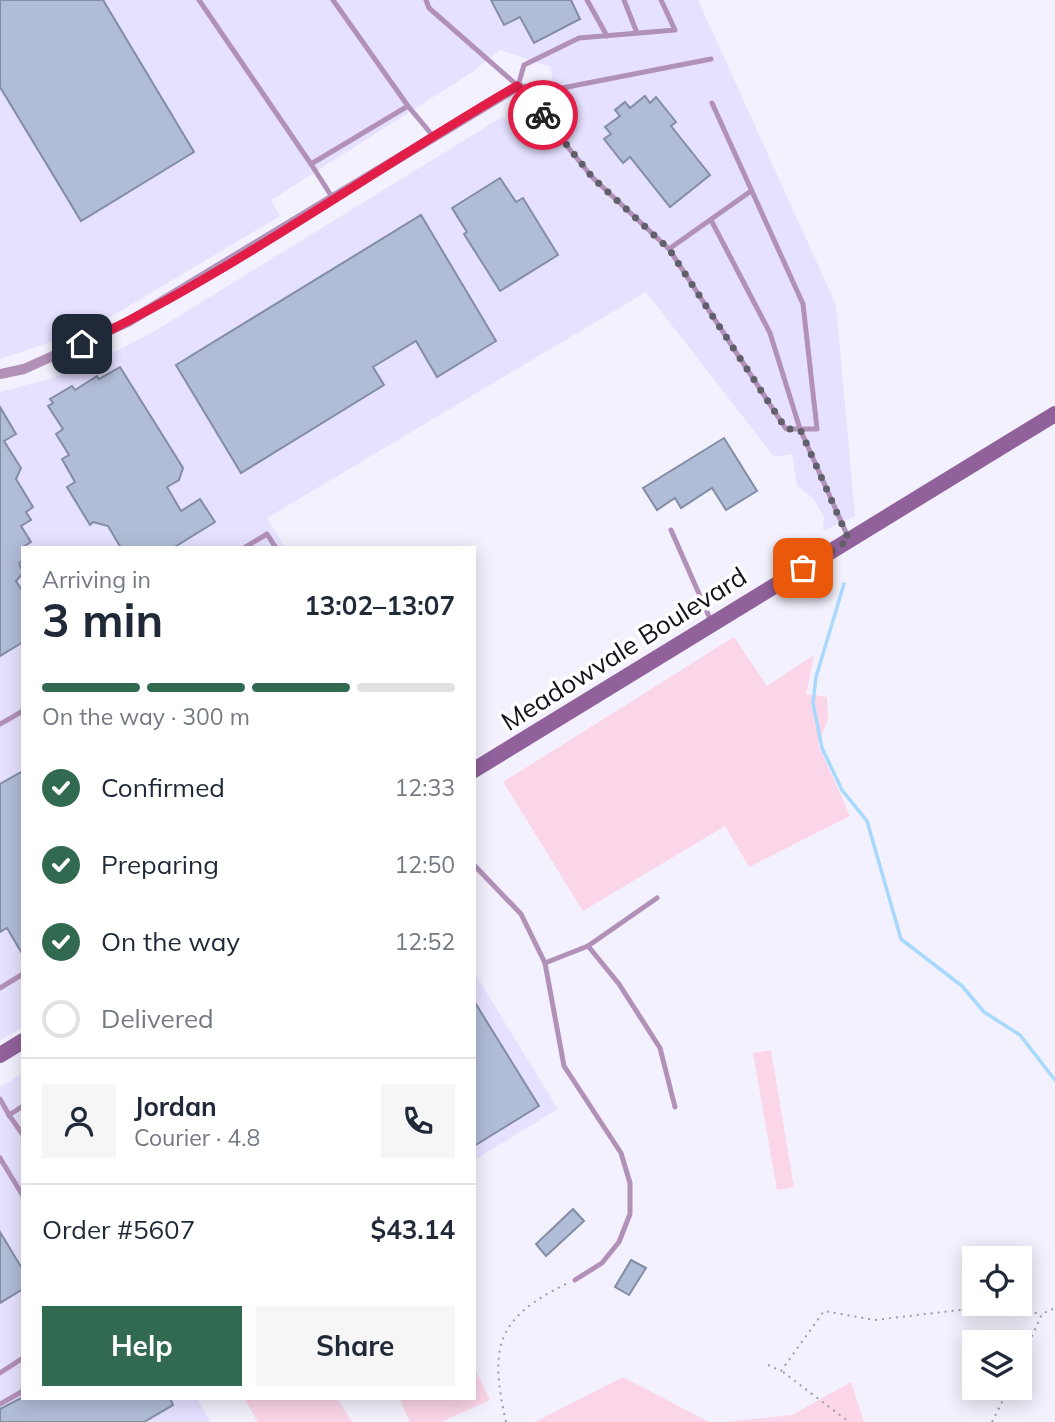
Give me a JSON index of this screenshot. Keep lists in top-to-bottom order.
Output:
{
  "streets": {
    "main road": ["Meadowvale Boulevard"]
  },
  "page": {
    "heading": ["3 min", "Arriving in", "13:02–13:07"],
    "panel": [
      "Jordan",
      "Courier · 4.8",
      "Order #5607",
      "$43.14"
    ],
    "bar": "On the way · 300 m",
    "list": [
      ["Confirmed", "12:33"],
      ["Preparing", "12:50"],
      ["On the way", "12:52"],
      "Delivered"
    ],
    "buttons": ["Help", "Share"]
  }
}
